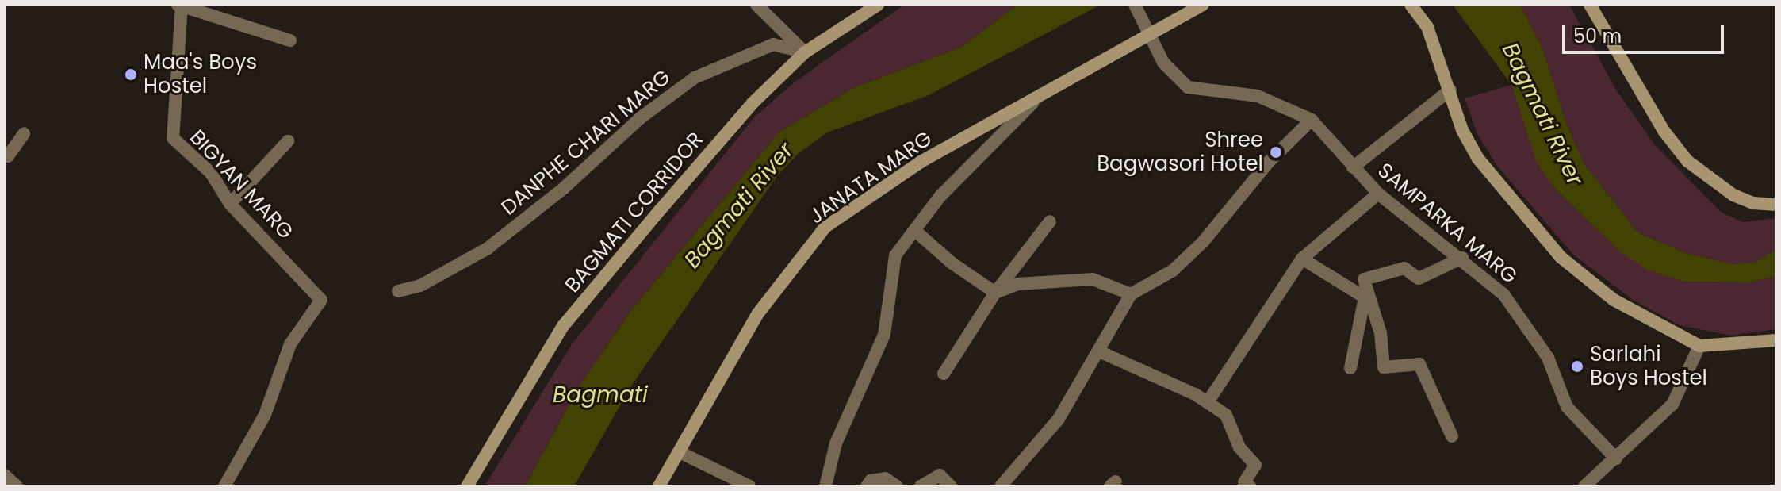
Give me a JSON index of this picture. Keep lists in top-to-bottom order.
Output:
{
  "streets": {
    "main road": ["JANATA MARG", "BAGMATI CORRIDOR"],
    "street": ["DANPHE CHARI MARG", "BIGYAN MARG", "SAMPARKA MARG"]
  },
  "crossings": [
    ["DANPHE CHARI MARG", "BAGMATI CORRIDOR"],
    ["JANATA MARG", "SAMPARKA MARG"]
  ],
  "water": ["Bagmati River", "Bagmati"],
  "places": ["Maa's Boys Hostel", "Shree Bagwasori Hotel", "Sarlahi Boys Hostel"],
  "scale_bar": "50 m"
}
